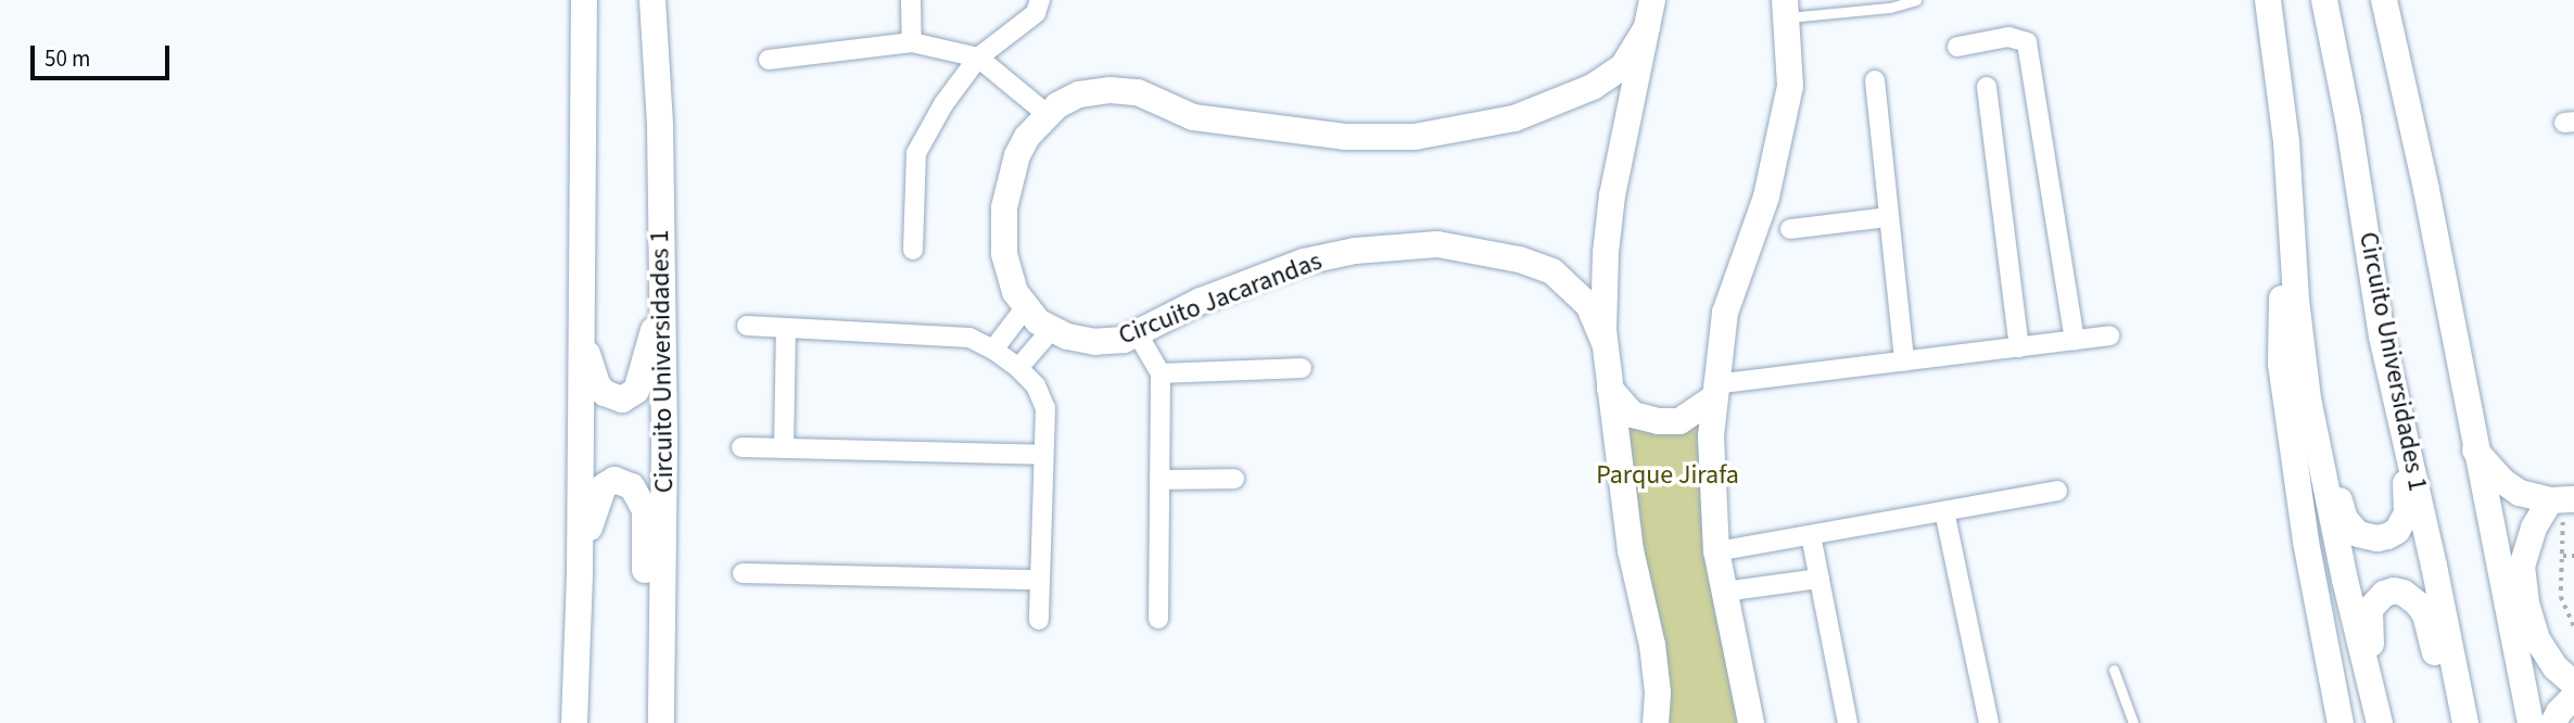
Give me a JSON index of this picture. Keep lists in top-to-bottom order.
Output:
{
  "streets": {
    "street": ["Circuito Jacarandas", "Circuito Universidades 1"]
  },
  "parks": ["Parque Jirafa"],
  "scale_bar": "50 m"
}
